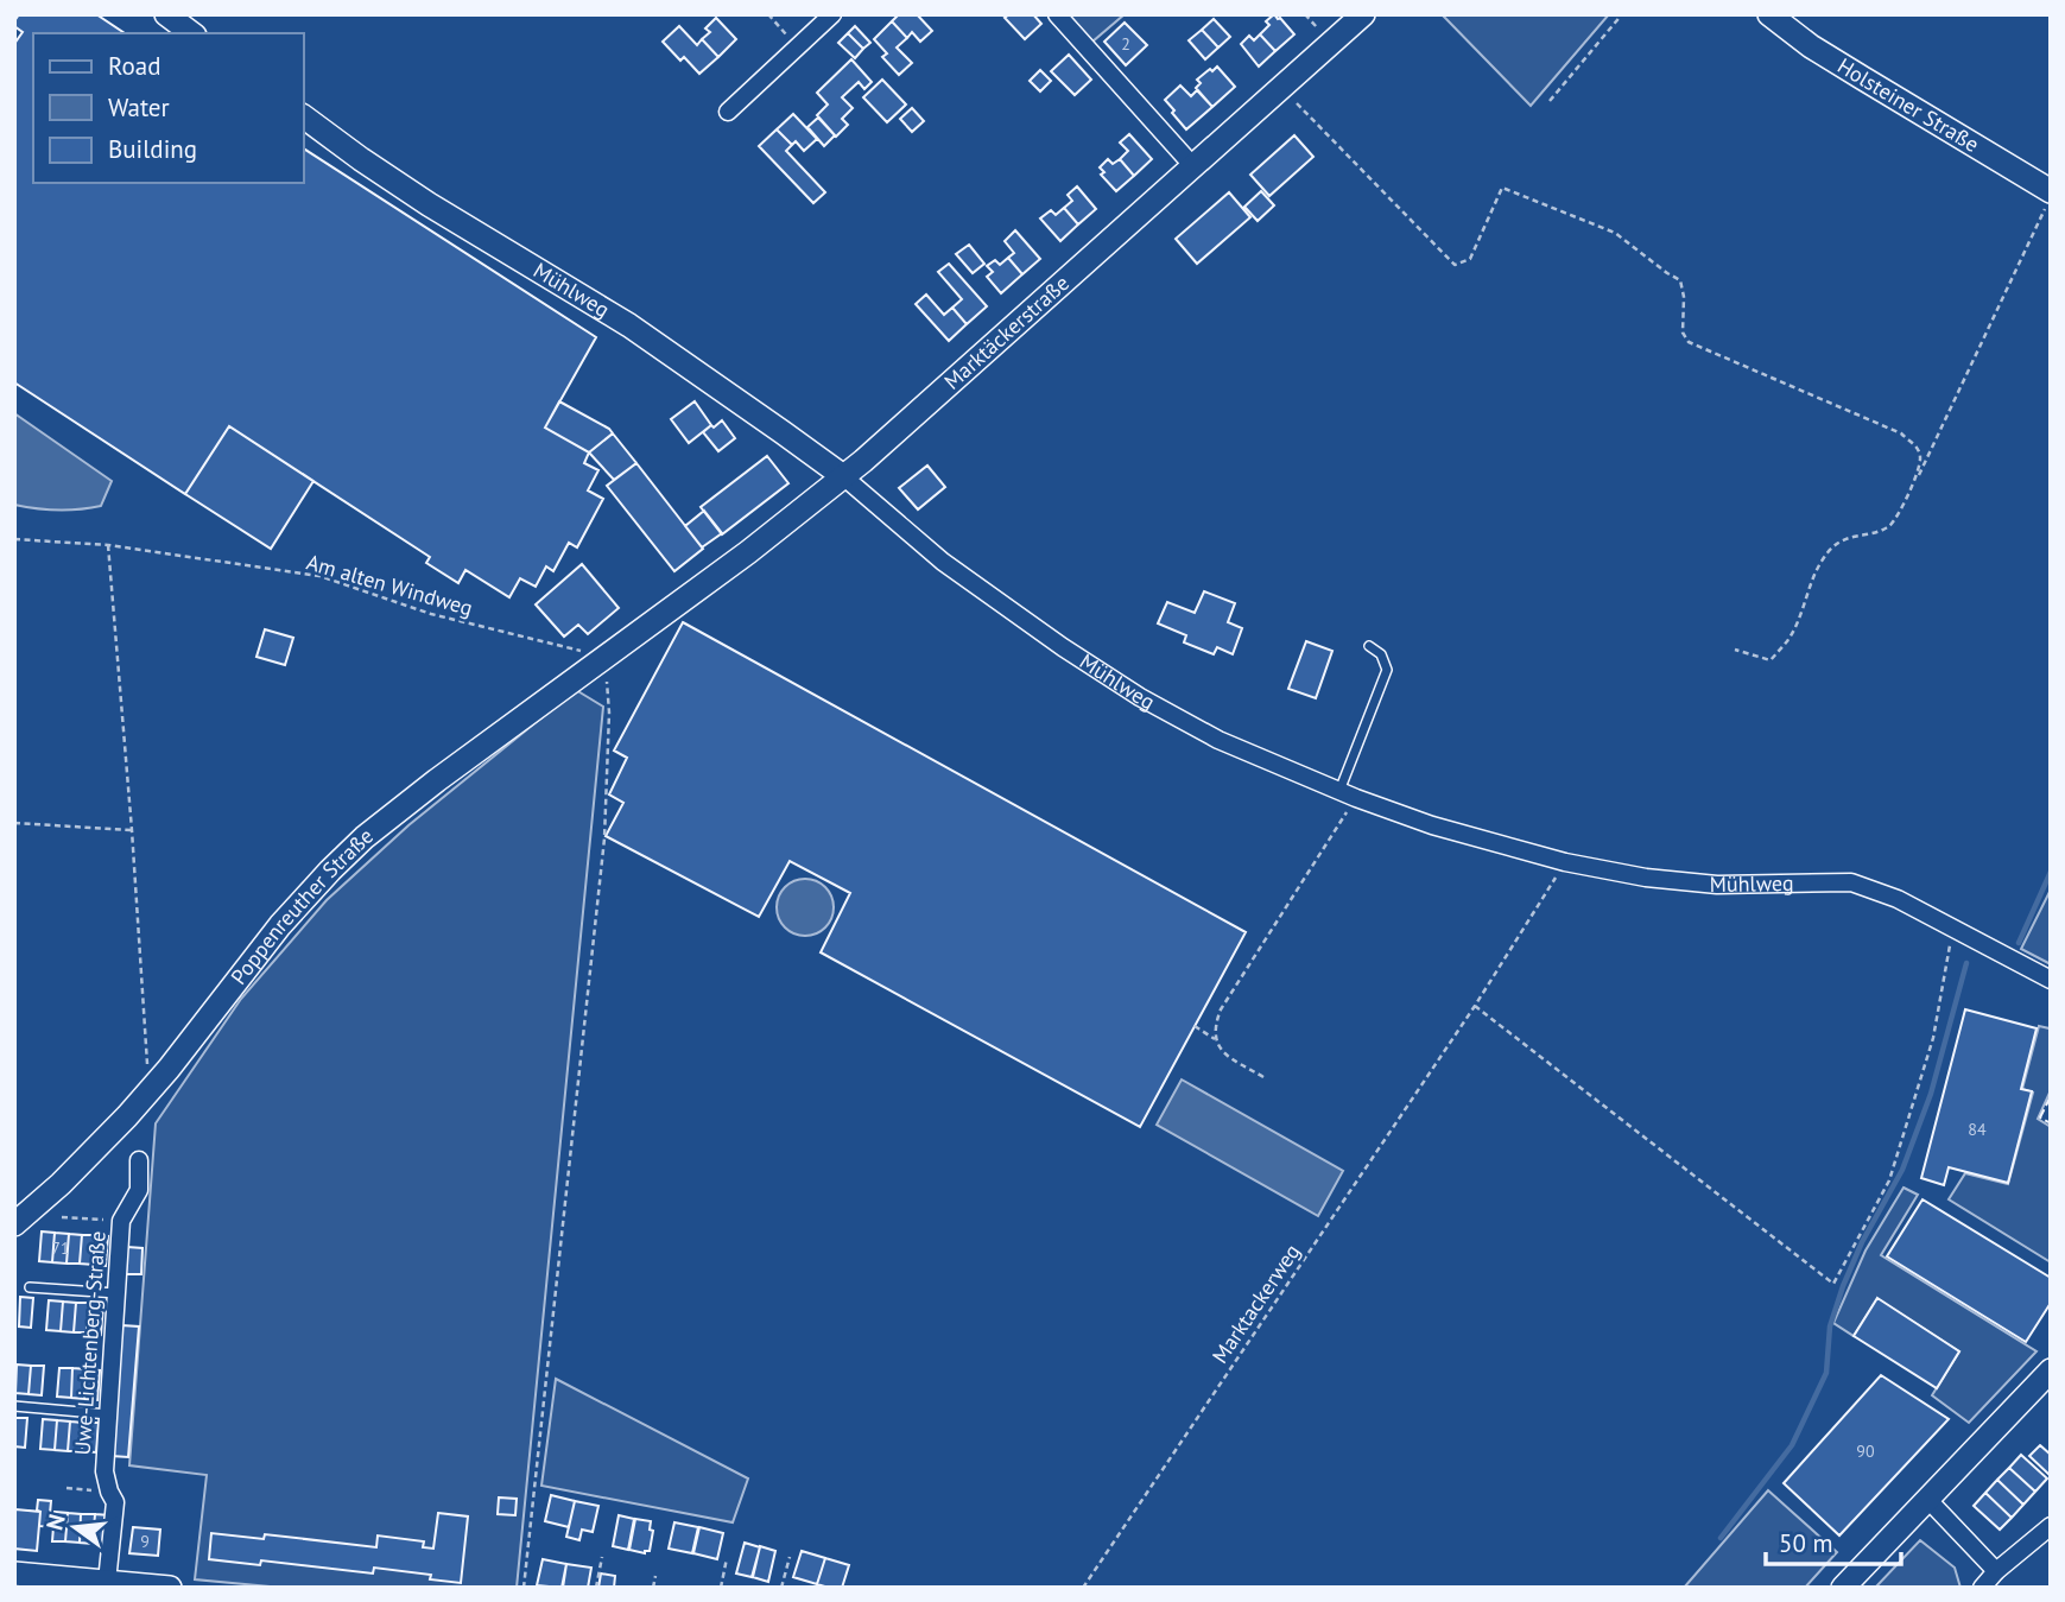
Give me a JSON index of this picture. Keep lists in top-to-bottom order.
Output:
{
  "streets": {
    "street": [
      "Holsteiner Straße",
      "Mühlweg",
      "Marktäckerstraße",
      "Poppenreuther Straße",
      "Uwe-Lichtenberg-Straße"
    ],
    "path": ["Am alten Windweg", "Marktackerweg"]
  },
  "crossings": [
    ["Mühlweg", "Marktäckerstraße"],
    ["Mühlweg", "Marktackerweg"],
    ["Marktäckerstraße", "Poppenreuther Straße"],
    ["Am alten Windweg", "Poppenreuther Straße"]
  ],
  "house_numbers": [
    "2",
    "84",
    "71",
    "90",
    "9"
  ],
  "legend": ["Road", "Water", "Building"],
  "scale_bar": "50 m",
  "north": "left"
}
